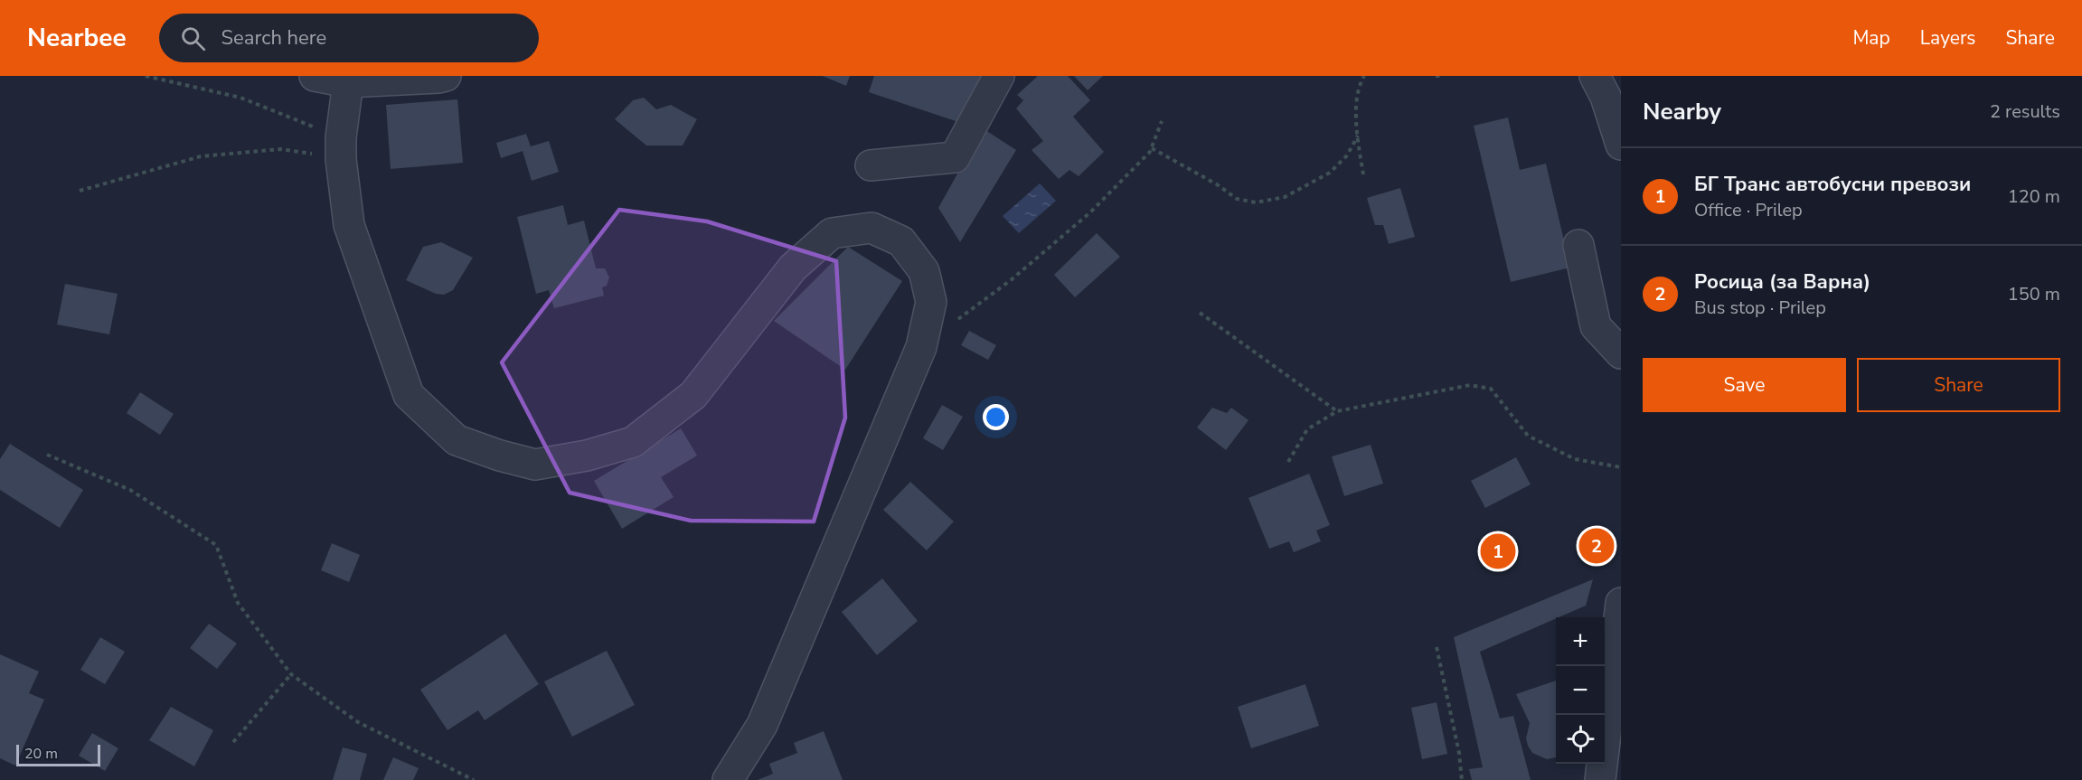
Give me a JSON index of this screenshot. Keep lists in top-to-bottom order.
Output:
{
  "scale_bar": "20 m",
  "page": {
    "header": "Nearbee",
    "search": "Search here",
    "nav": ["Map", "Layers", "Share"],
    "heading": ["Nearby", "2 results"],
    "list": [
      {
        "mark": "1",
        "name": "БГ Транс автобусни превози",
        "note": "Office · Prilep",
        "value": "120 m"
      },
      {
        "mark": "2",
        "name": "Росица (за Варна)",
        "note": "Bus stop · Prilep",
        "value": "150 m"
      }
    ],
    "buttons": ["Save", "Share"],
    "pins": ["2", "1"],
    "map_buttons": ["+", "−"],
    "scale": "20 m"
  }
}
